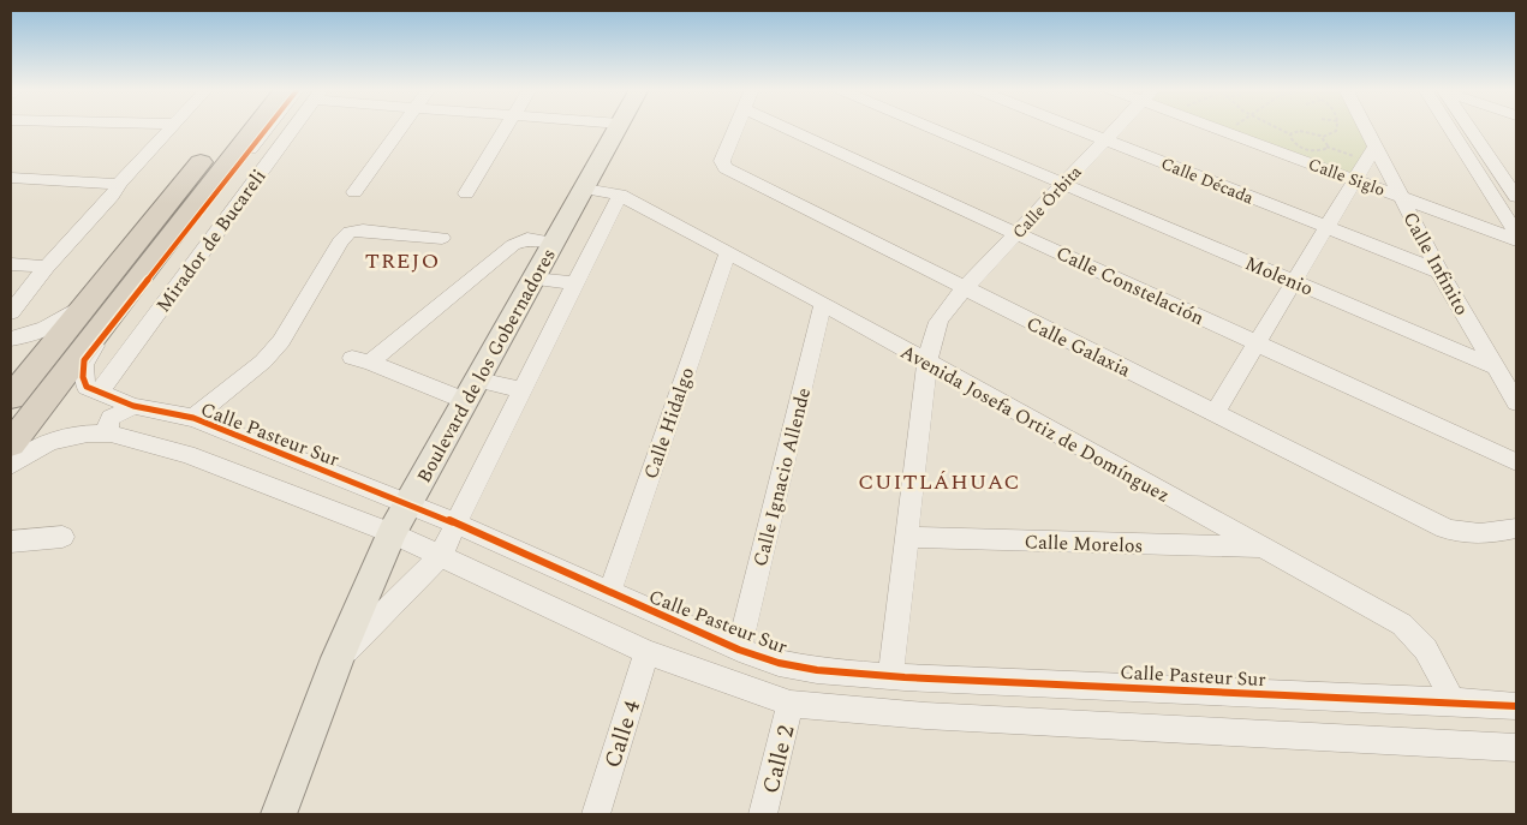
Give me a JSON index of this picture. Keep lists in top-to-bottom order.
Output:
{
  "streets": {
    "main road": ["Boulevard de los Gobernadores"],
    "street": [
      "Calle Siglo",
      "Calle Década",
      "Calle Órbita",
      "Mirador de Bucareli",
      "Calle Infinito",
      "Molenio",
      "Calle Constelación",
      "Calle Galaxia",
      "Calle Hidalgo",
      "Avenida Josefa Ortiz de Domínguez",
      "Calle Pasteur Sur",
      "Calle Ignacio Allende",
      "Calle Morelos",
      "Calle 4",
      "Calle 2"
    ]
  },
  "crossings": [
    ["Calle Siglo", "Calle Infinito"],
    ["Calle Década", "Calle Órbita"],
    ["Calle Década", "Calle Infinito"],
    ["Calle Órbita", "Molenio"],
    ["Calle Órbita", "Calle Constelación"],
    ["Calle Órbita", "Calle Galaxia"],
    ["Calle Órbita", "Avenida Josefa Ortiz de Domínguez"],
    ["Calle Órbita", "Calle Pasteur Sur"],
    ["Calle Órbita", "Calle Morelos"],
    ["Mirador de Bucareli", "Calle Pasteur Sur"],
    ["Calle Infinito", "Molenio"],
    ["Boulevard de los Gobernadores", "Avenida Josefa Ortiz de Domínguez"],
    ["Boulevard de los Gobernadores", "Calle Pasteur Sur"],
    ["Calle Hidalgo", "Avenida Josefa Ortiz de Domínguez"],
    ["Calle Hidalgo", "Calle Pasteur Sur"],
    ["Avenida Josefa Ortiz de Domínguez", "Calle Pasteur Sur"],
    ["Avenida Josefa Ortiz de Domínguez", "Calle Ignacio Allende"],
    ["Avenida Josefa Ortiz de Domínguez", "Calle Morelos"],
    ["Calle Pasteur Sur", "Calle Ignacio Allende"]
  ],
  "districts": ["TREJO", "CUITLÁHUAC"]
}
